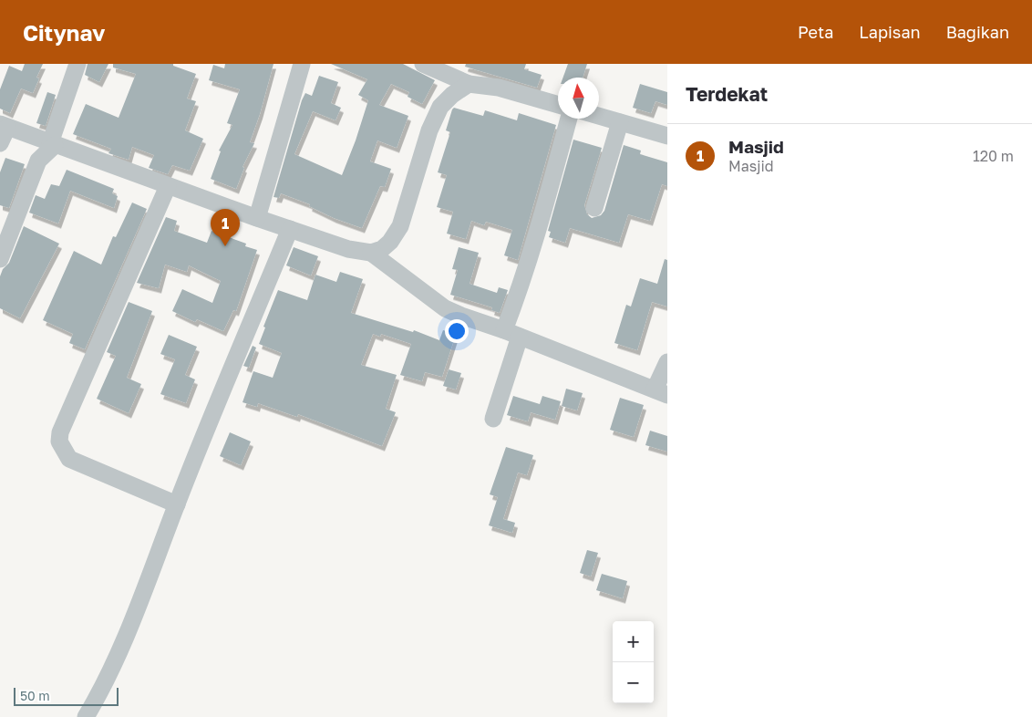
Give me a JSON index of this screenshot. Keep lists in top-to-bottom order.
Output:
{
  "scale_bar": "50 m",
  "north": "top",
  "page": {
    "header": "Citynav",
    "nav": ["Peta", "Lapisan", "Bagikan"],
    "heading": "Terdekat",
    "list": [
      {
        "mark": "1",
        "name": "Masjid",
        "note": "Masjid",
        "value": "120 m"
      }
    ],
    "pins": "1",
    "map_buttons": ["+", "−"],
    "scale": "50 m"
  }
}
